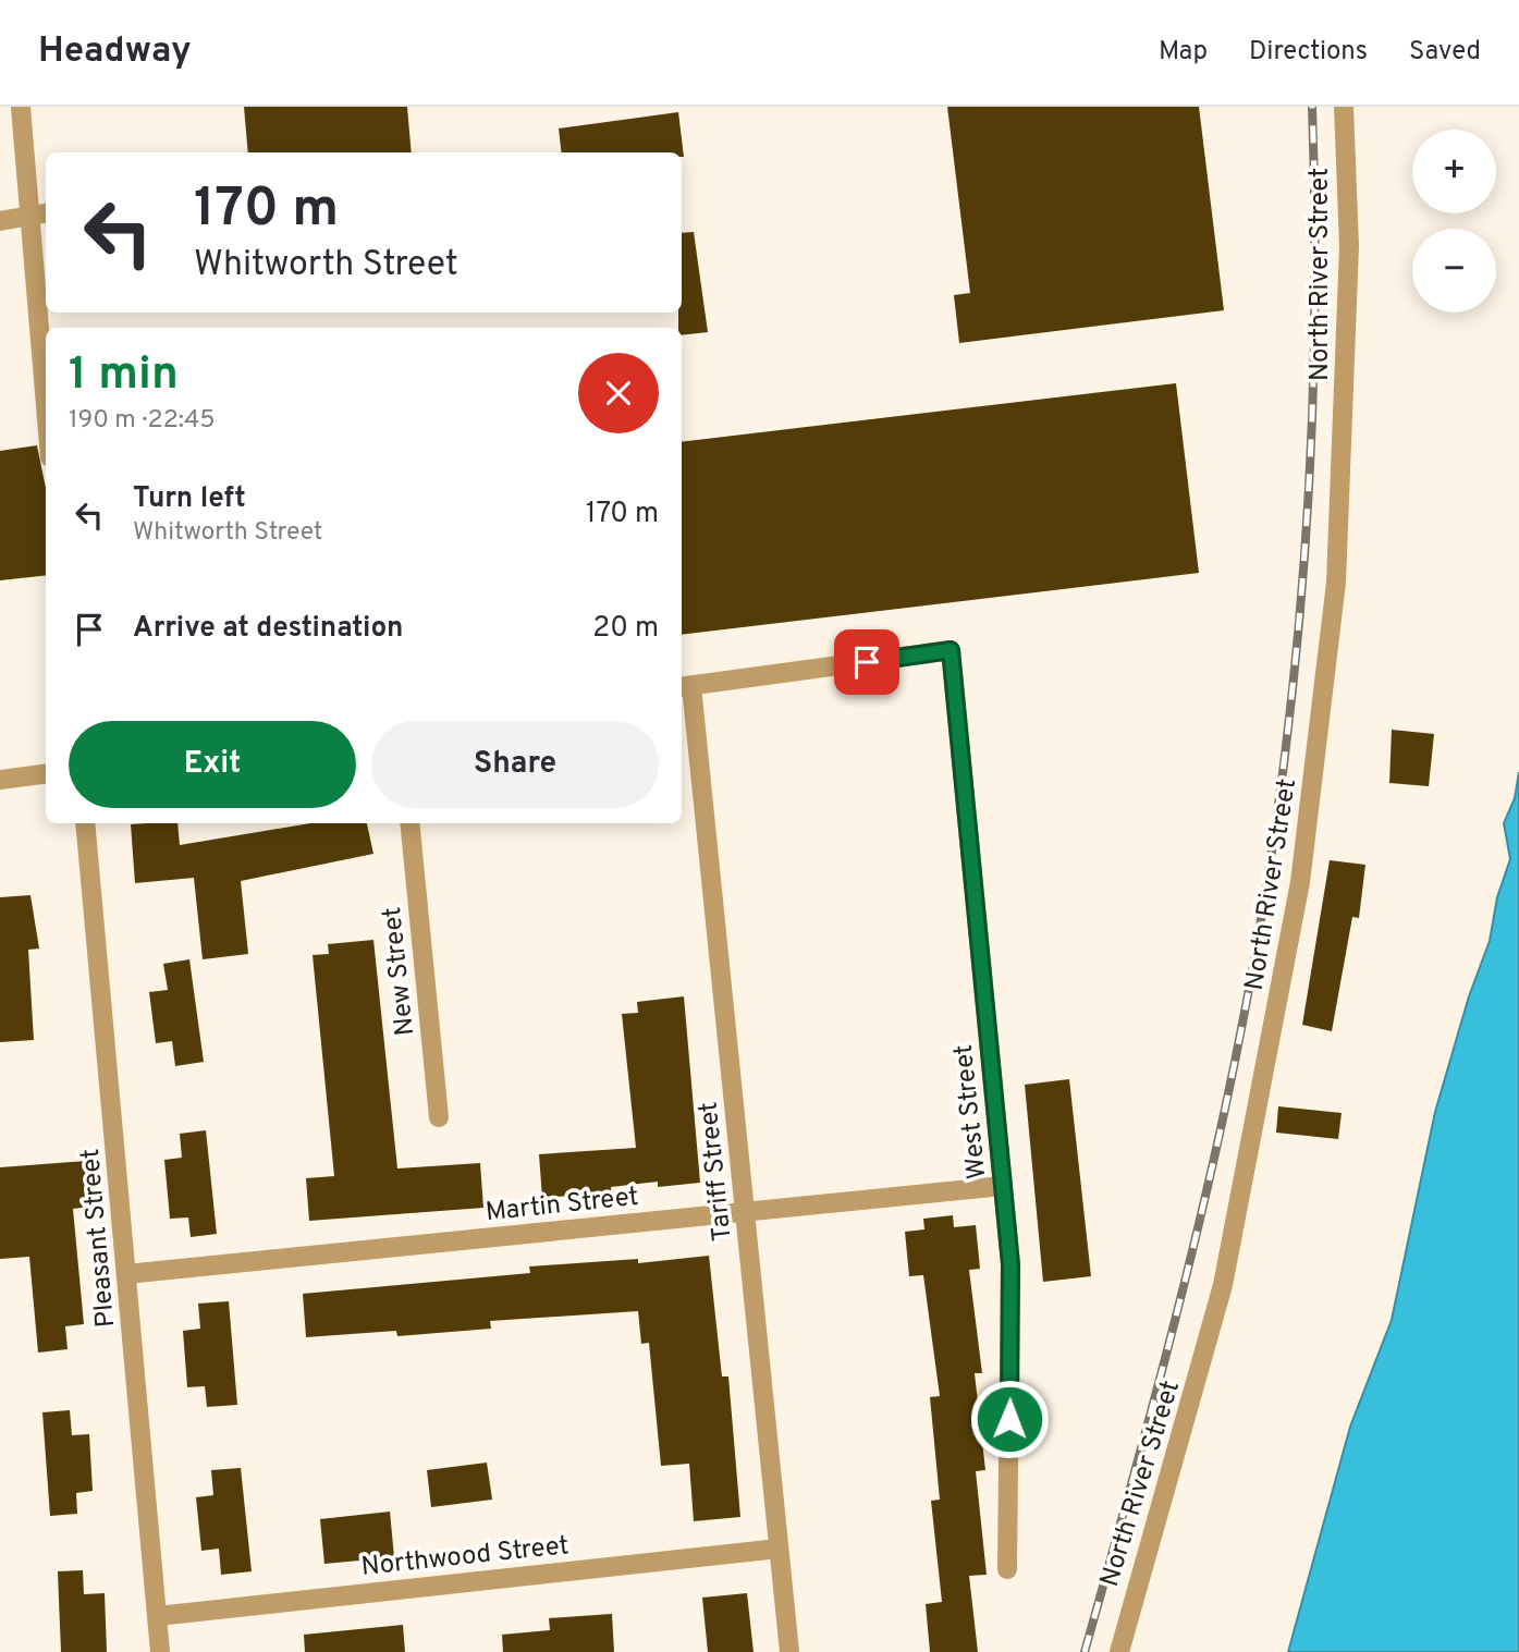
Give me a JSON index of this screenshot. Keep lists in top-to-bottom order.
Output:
{
  "streets": {
    "street": [
      "North River Street",
      "New Street",
      "West Street",
      "Tariff Street",
      "Martin Street",
      "Pleasant Street",
      "Northwood Street"
    ]
  },
  "crossings": [
    ["West Street", "Tariff Street"],
    ["West Street", "Martin Street"],
    ["Tariff Street", "Martin Street"],
    ["Tariff Street", "Northwood Street"],
    ["Martin Street", "Pleasant Street"],
    ["Pleasant Street", "Northwood Street"]
  ],
  "page": {
    "header": "Headway",
    "nav": ["Map", "Directions", "Saved"],
    "map_buttons": ["+", "−"],
    "turn": ["170 m", "Whitworth Street"],
    "heading": ["1 min", "190 m · 22:45"],
    "list": [
      {
        "name": "Turn left",
        "note": "Whitworth Street",
        "value": "170 m"
      },
      {
        "name": "Arrive at destination",
        "value": "20 m"
      }
    ],
    "buttons": ["Exit", "Share"]
  }
}
